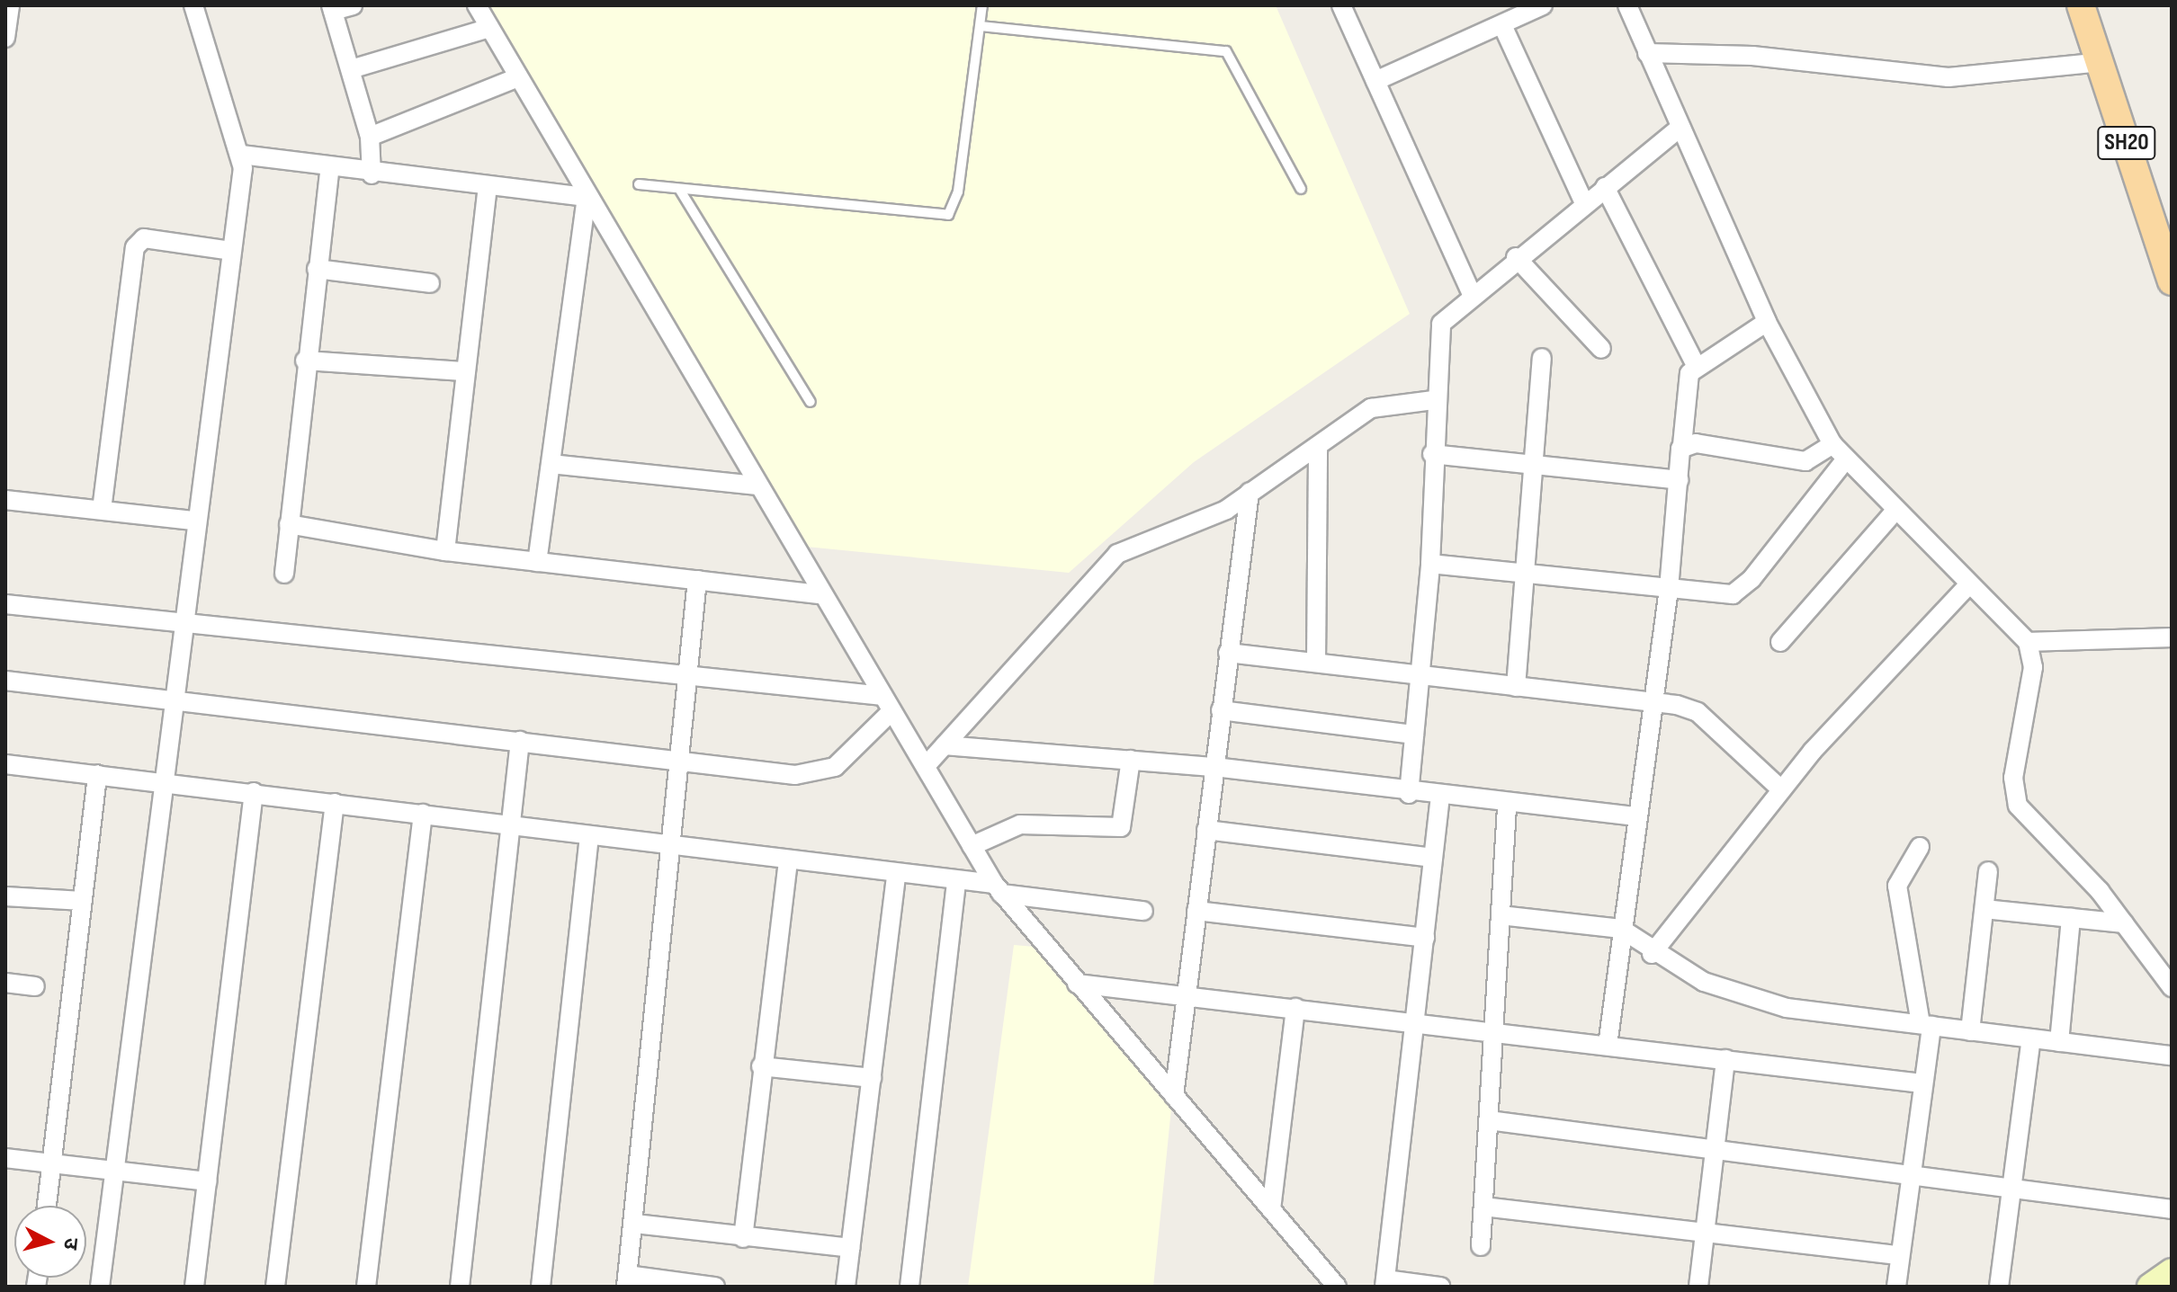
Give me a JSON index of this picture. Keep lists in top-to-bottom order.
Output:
{
  "streets": {
    "main road": ["SH20"]
  },
  "north": "right"
}
